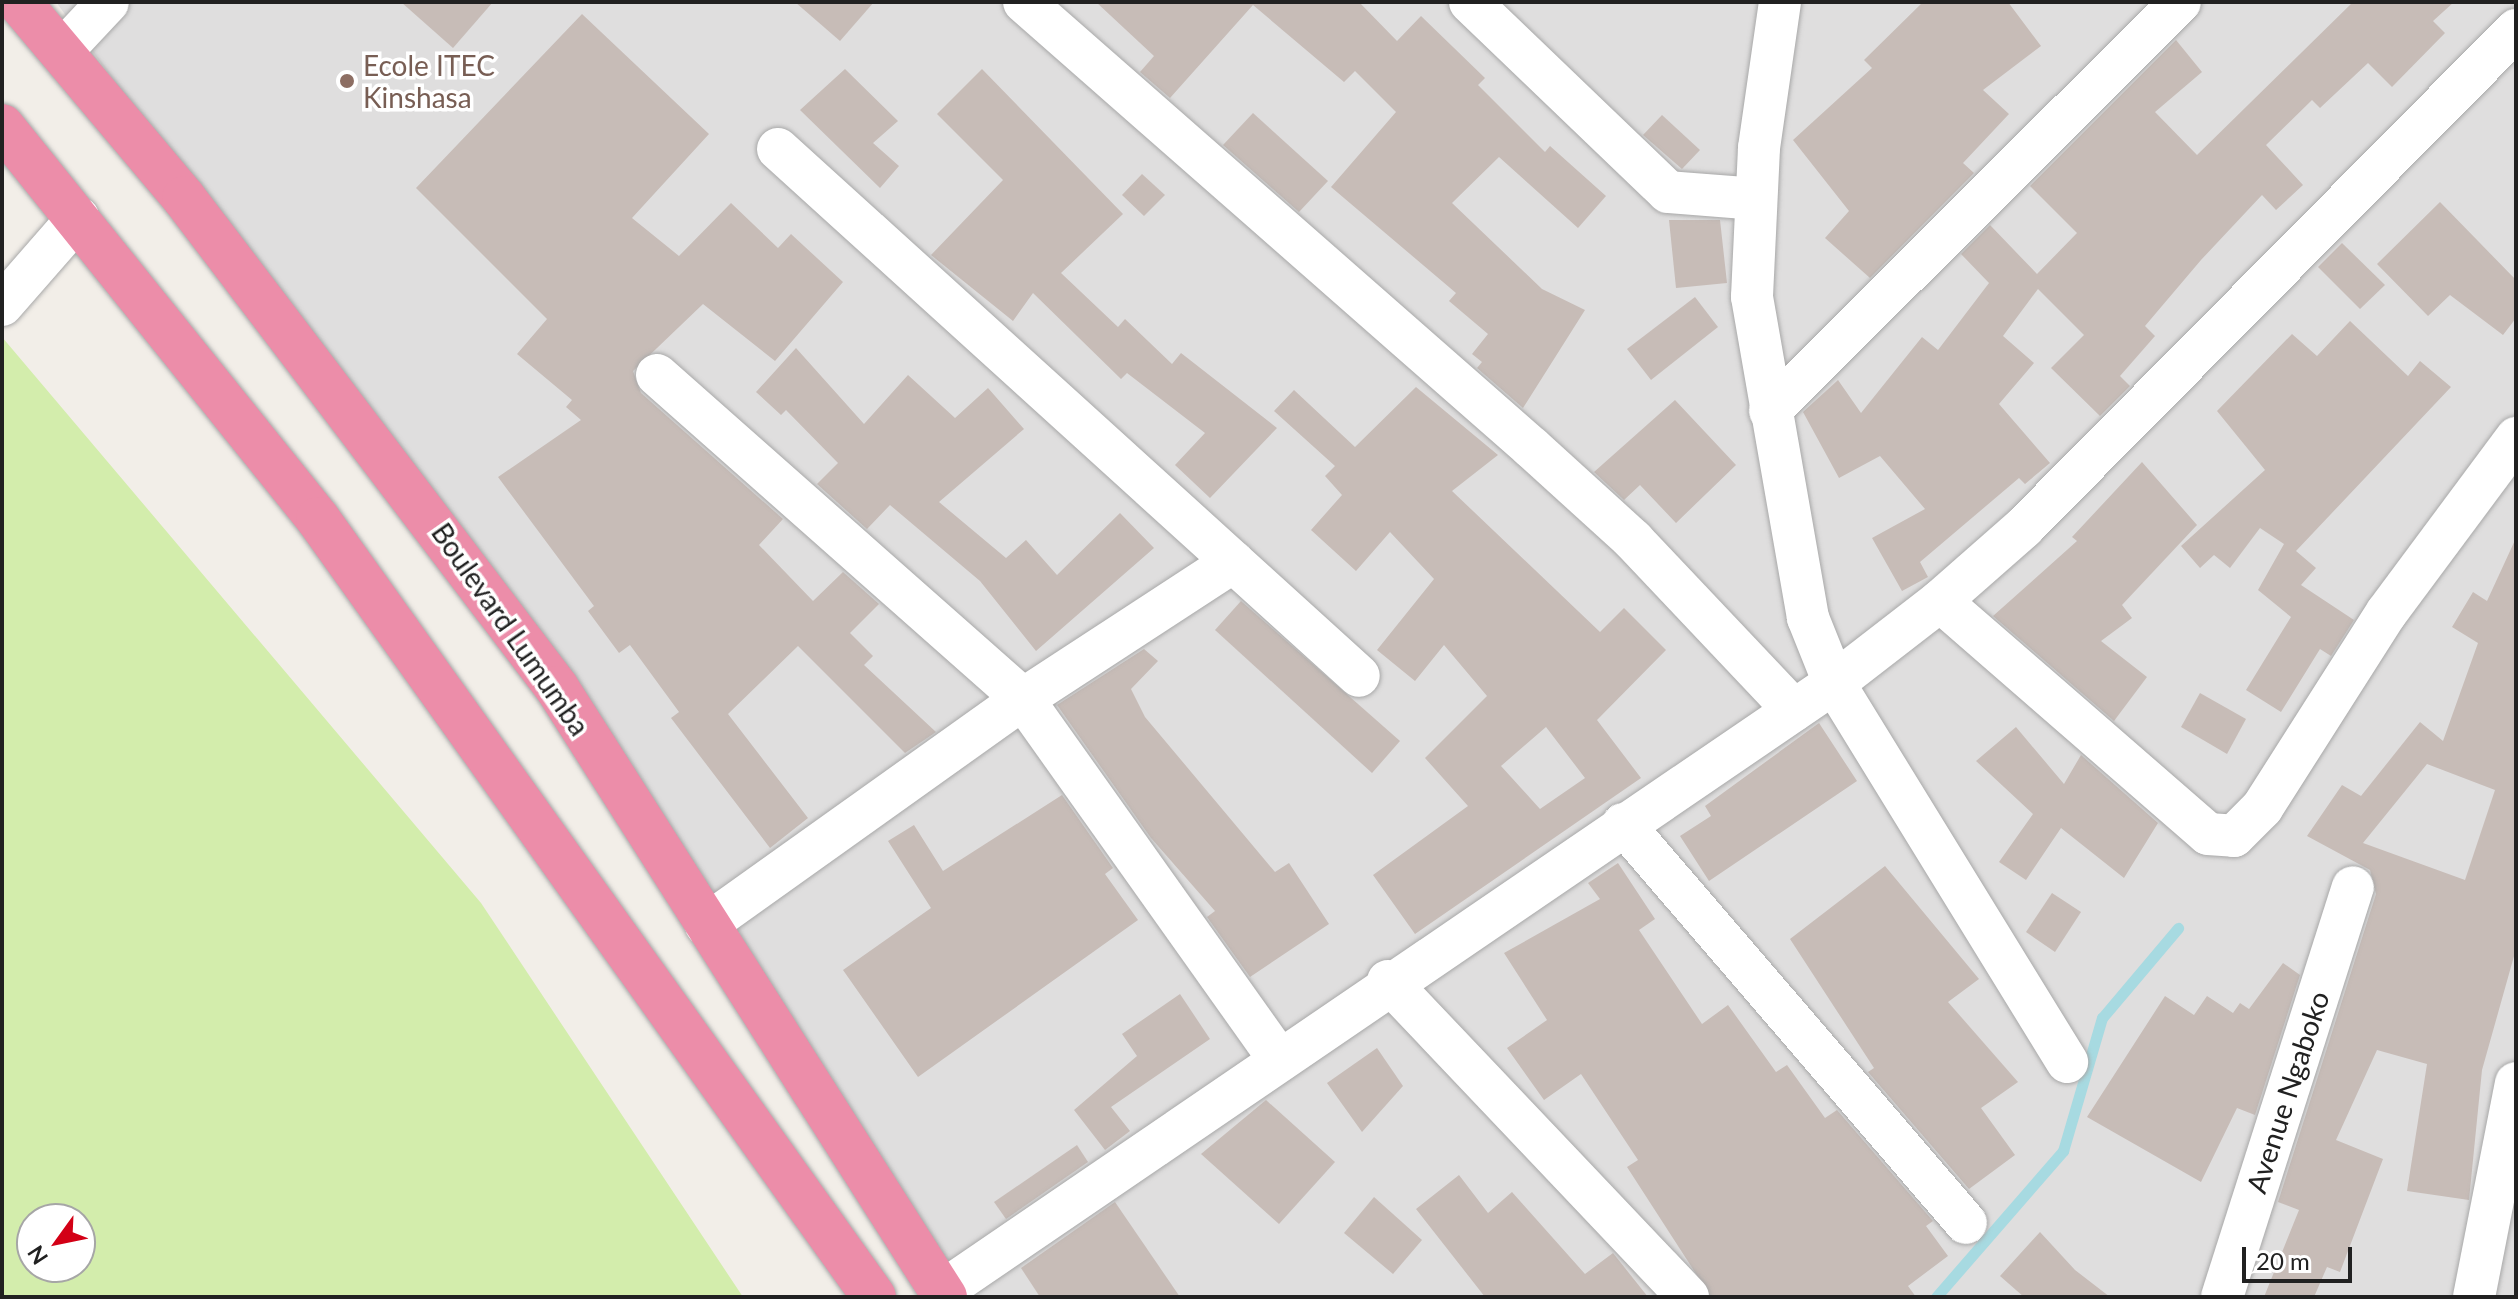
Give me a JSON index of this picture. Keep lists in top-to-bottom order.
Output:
{
  "streets": {
    "highway": ["Boulevard Lumumba"],
    "street": ["Avenue Ngaboko"]
  },
  "places": ["Ecole ITEC Kinshasa"],
  "scale_bar": "20 m",
  "north": "bottom left"
}
